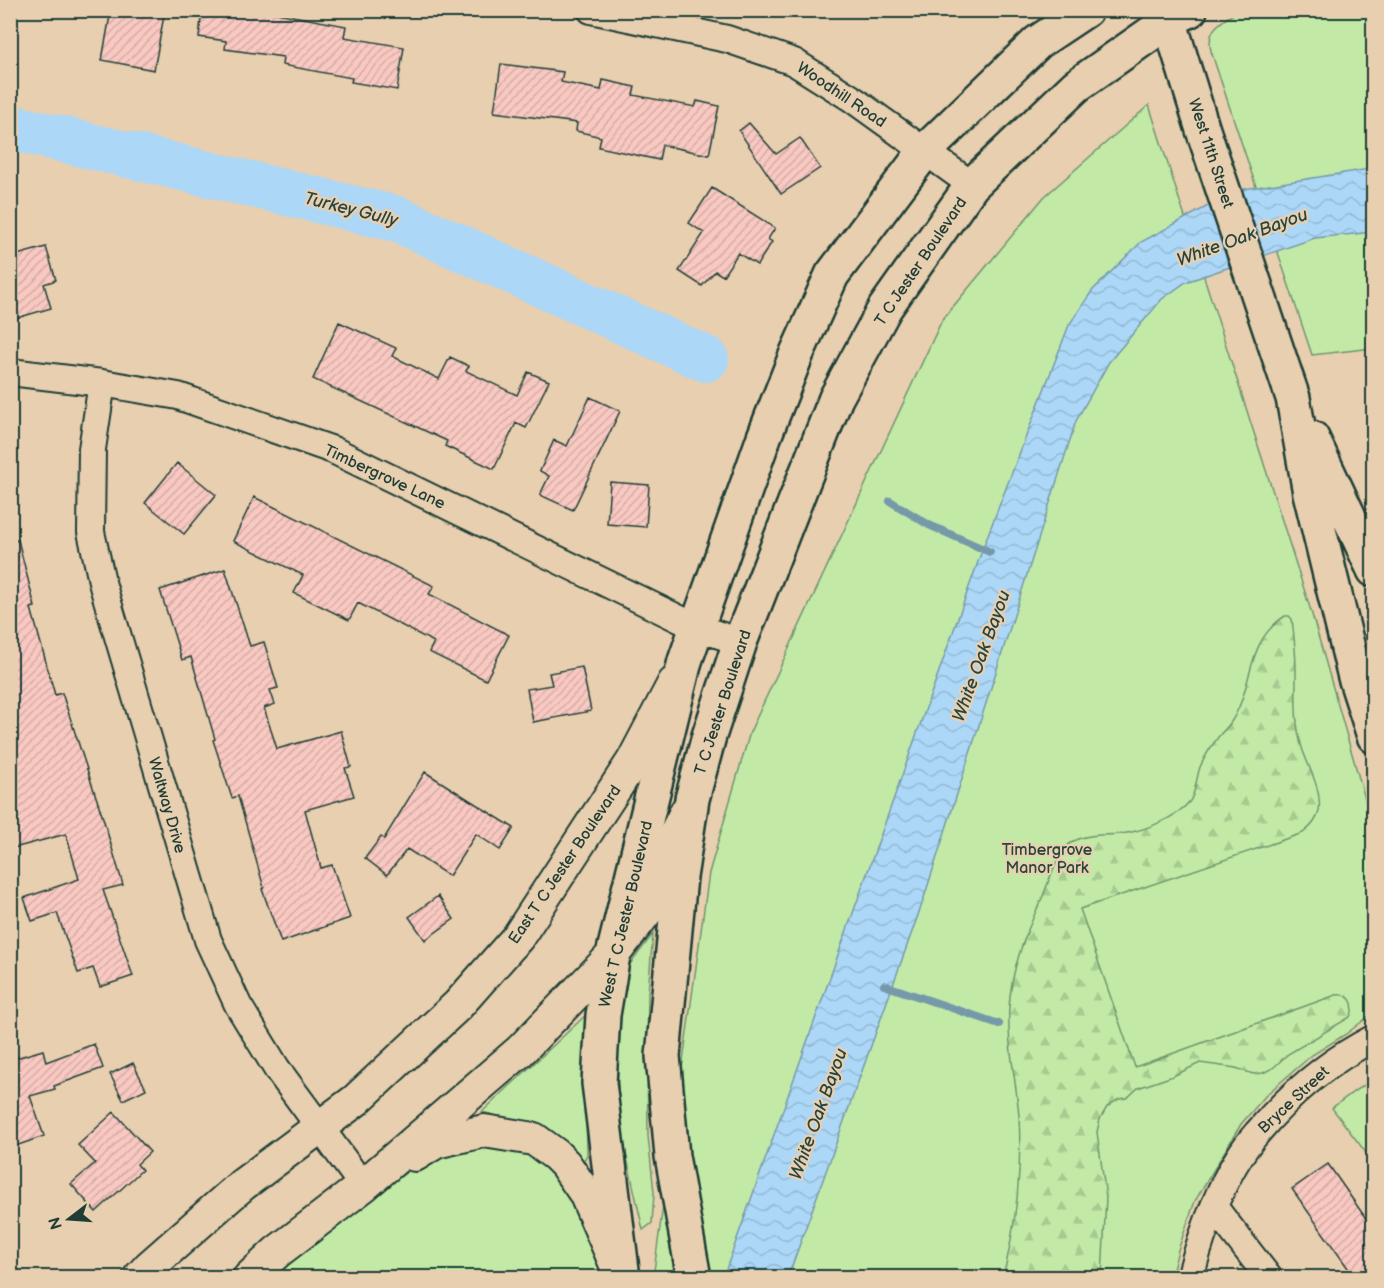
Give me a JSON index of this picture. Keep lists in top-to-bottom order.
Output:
{
  "streets": {
    "main road": ["West 11th Street", "T C Jester Boulevard", "West T C Jester Boulevard"],
    "street": [
      "Woodhill Road",
      "Timbergrove Lane",
      "Waltway Drive",
      "East T C Jester Boulevard",
      "Bryce Street"
    ]
  },
  "crossings": [
    ["Woodhill Road", "T C Jester Boulevard"],
    ["West 11th Street", "T C Jester Boulevard"],
    ["T C Jester Boulevard", "Timbergrove Lane"],
    ["Timbergrove Lane", "Waltway Drive"],
    ["Waltway Drive", "East T C Jester Boulevard"],
    ["East T C Jester Boulevard", "West T C Jester Boulevard"]
  ],
  "water": ["Turkey Gully", "White Oak Bayou"],
  "parks": ["Timbergrove Manor Park"],
  "north": "left"
}
